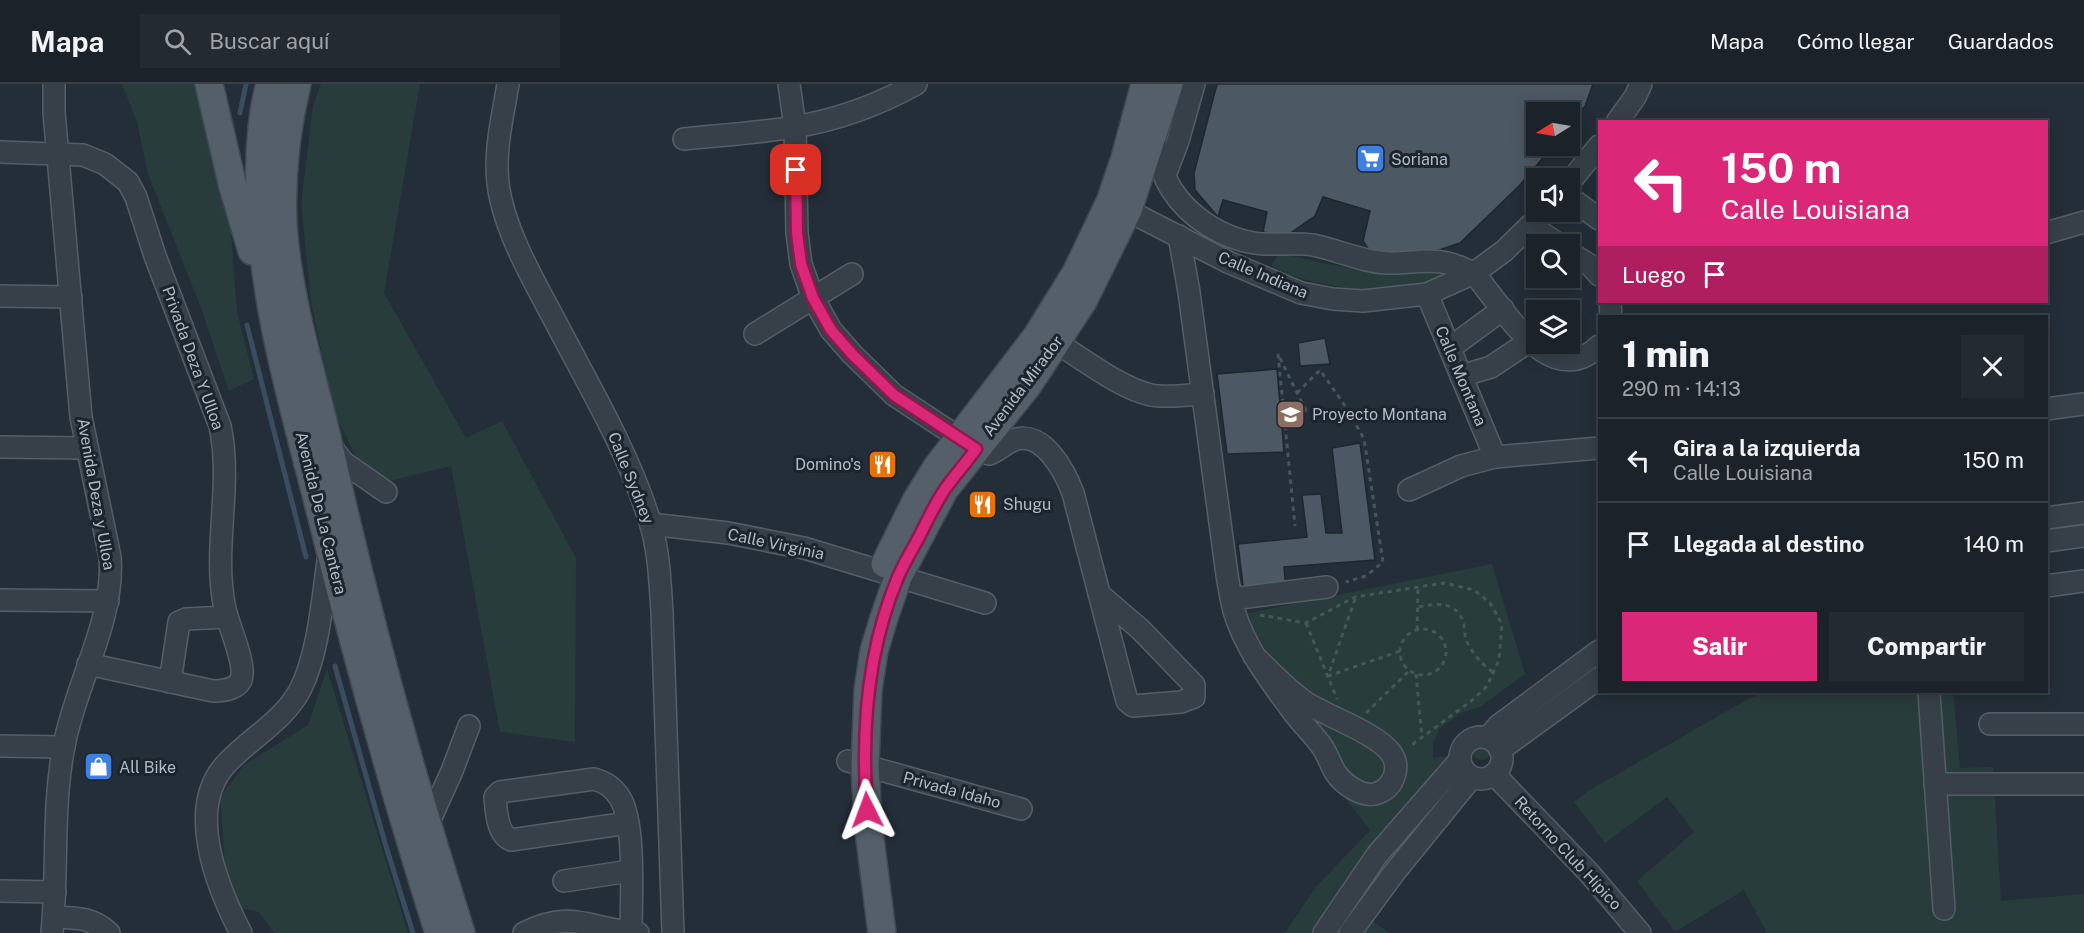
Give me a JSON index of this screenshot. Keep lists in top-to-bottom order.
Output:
{
  "streets": {
    "main road": ["Avenida Mirador", "Avenida De La Cantera"],
    "street": [
      "Calle Indiana",
      "Privada Deza Y Ulloa",
      "Calle Montana",
      "Calle Sydney",
      "Avenida Deza y Ulloa",
      "Calle Virginia",
      "Privada Idaho",
      "Retorno Club Hípico"
    ]
  },
  "crossings": [
    ["Calle Indiana", "Calle Montana"],
    ["Calle Indiana", "Avenida Mirador"],
    ["Privada Deza Y Ulloa", "Avenida Deza y Ulloa"],
    ["Avenida Mirador", "Calle Virginia"],
    ["Avenida Mirador", "Privada Idaho"],
    ["Calle Sydney", "Calle Virginia"]
  ],
  "places": {
    "supermarket": ["Soriana"],
    "school or university": ["Proyecto Montana"],
    "restaurant": ["Domino's", "Shugu"],
    "shop": ["All Bike"]
  },
  "north": "left",
  "page": {
    "header": "Mapa",
    "search": "Buscar aquí",
    "nav": ["Mapa", "Cómo llegar", "Guardados"],
    "turn": ["150 m", "Calle Louisiana"],
    "then": "Luego",
    "heading": ["1 min", "290 m · 14:13"],
    "list": [
      {
        "name": "Gira a la izquierda",
        "note": "Calle Louisiana",
        "value": "150 m"
      },
      {
        "name": "Llegada al destino",
        "value": "140 m"
      }
    ],
    "buttons": ["Salir", "Compartir"]
  }
}
